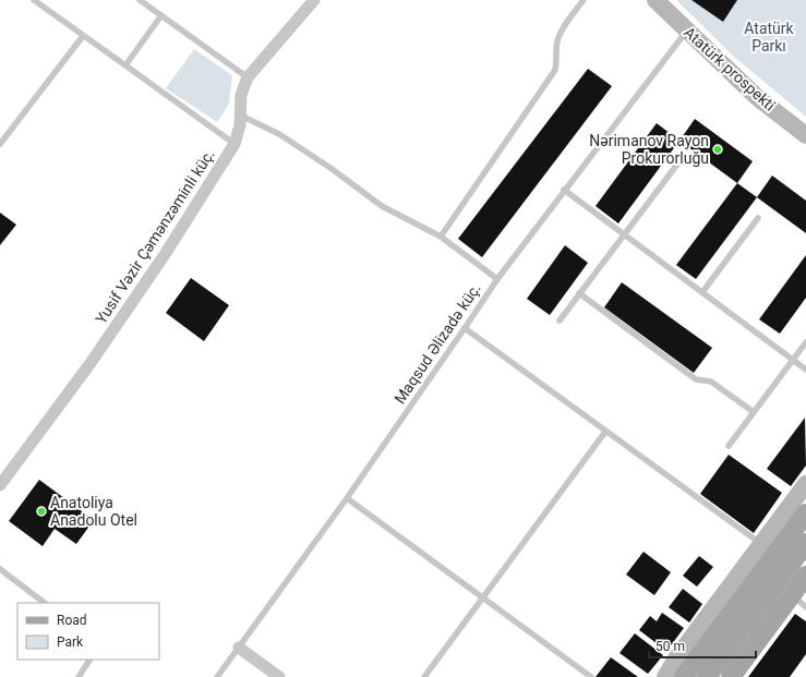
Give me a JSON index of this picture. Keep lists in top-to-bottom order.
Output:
{
  "streets": {
    "main road": ["Atatürk prospekti"],
    "street": ["Yusif Vəzir Çəmənzəminli küç."],
    "lane": ["Maqsud Əlizadə küç."]
  },
  "crossings": [
    ["Atatürk prospekti", "Maqsud Əlizadə küç."]
  ],
  "parks": ["Atatürk Parkı"],
  "places": ["Nərimanov Rayon Prokurorluğu", "Anatoliya Anadolu Otel"],
  "legend": ["Road", "Park"],
  "scale_bar": "50 m"
}
